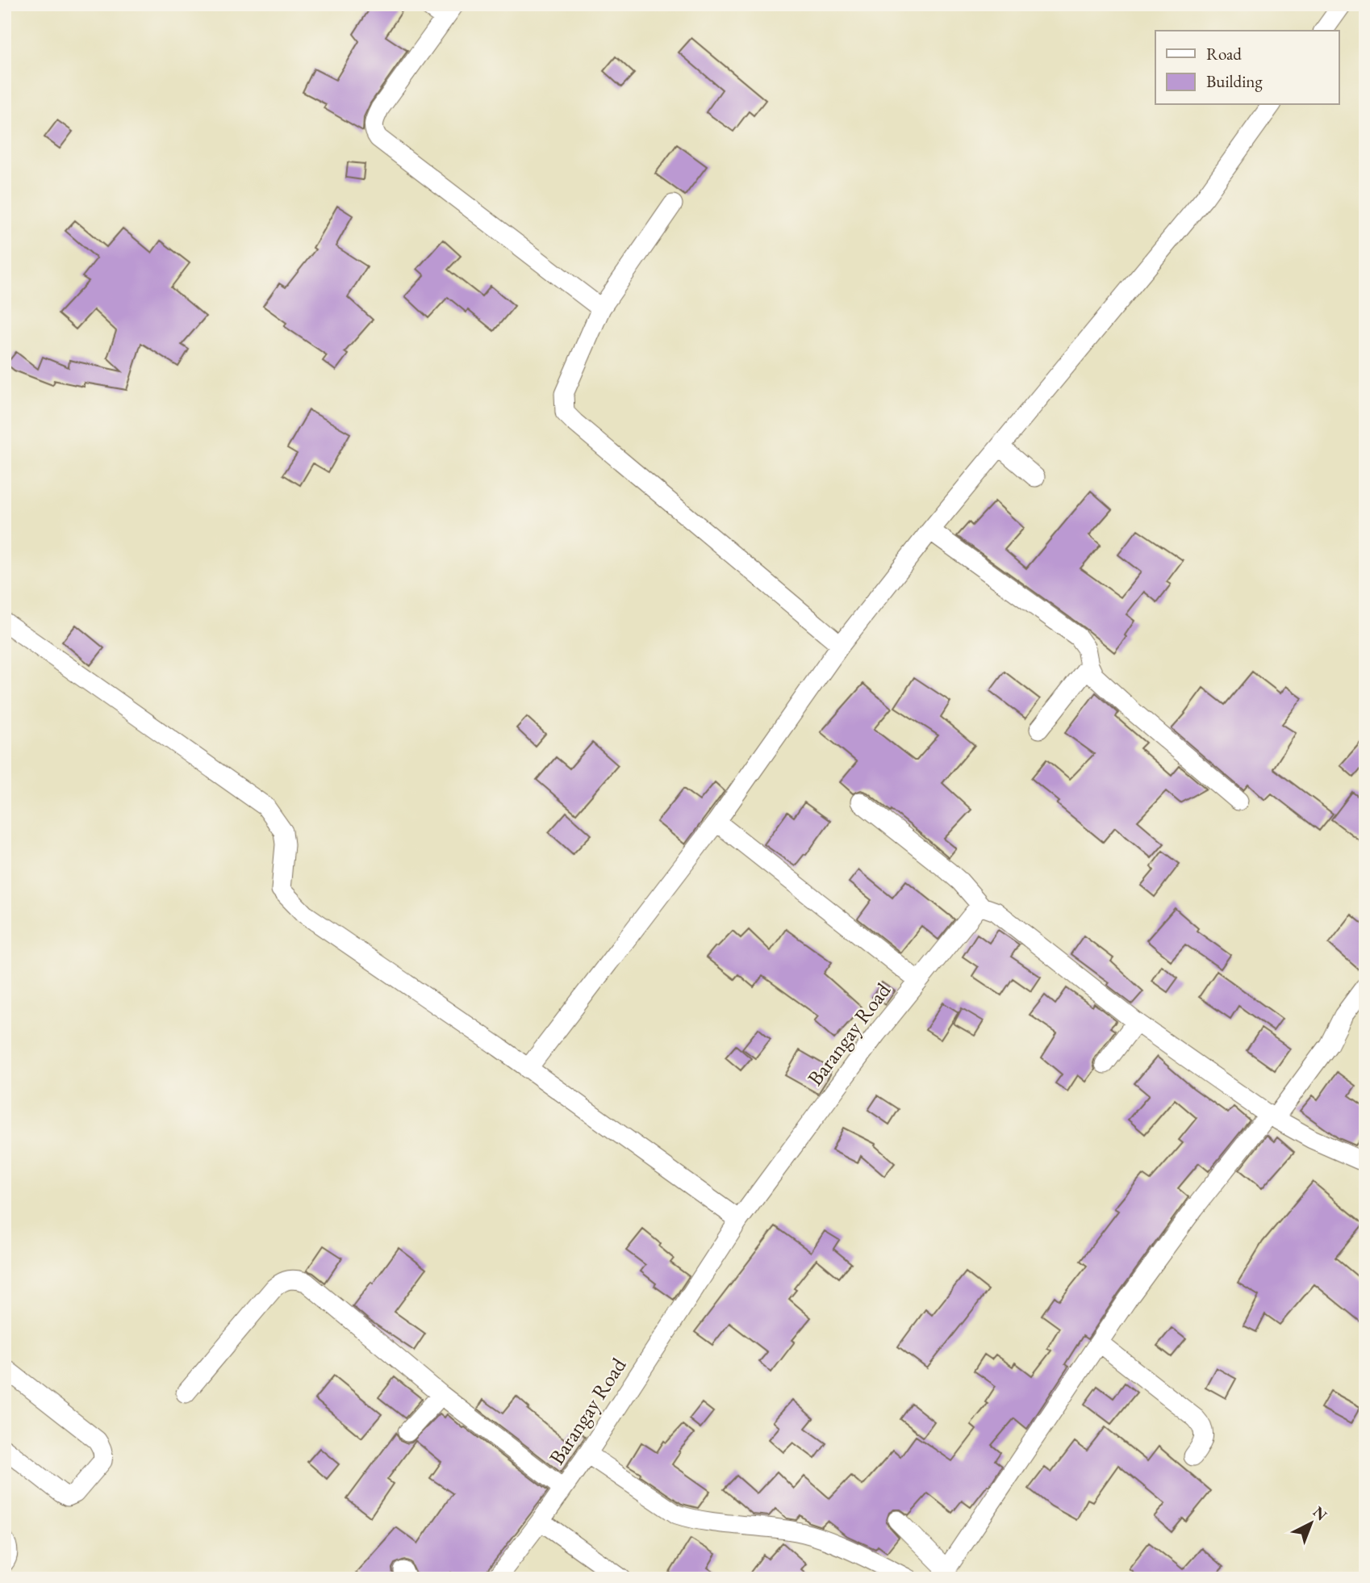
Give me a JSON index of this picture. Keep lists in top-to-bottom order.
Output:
{
  "streets": {
    "street": ["Barangay Road"]
  },
  "legend": ["Road", "Building"],
  "north": "top right"
}
